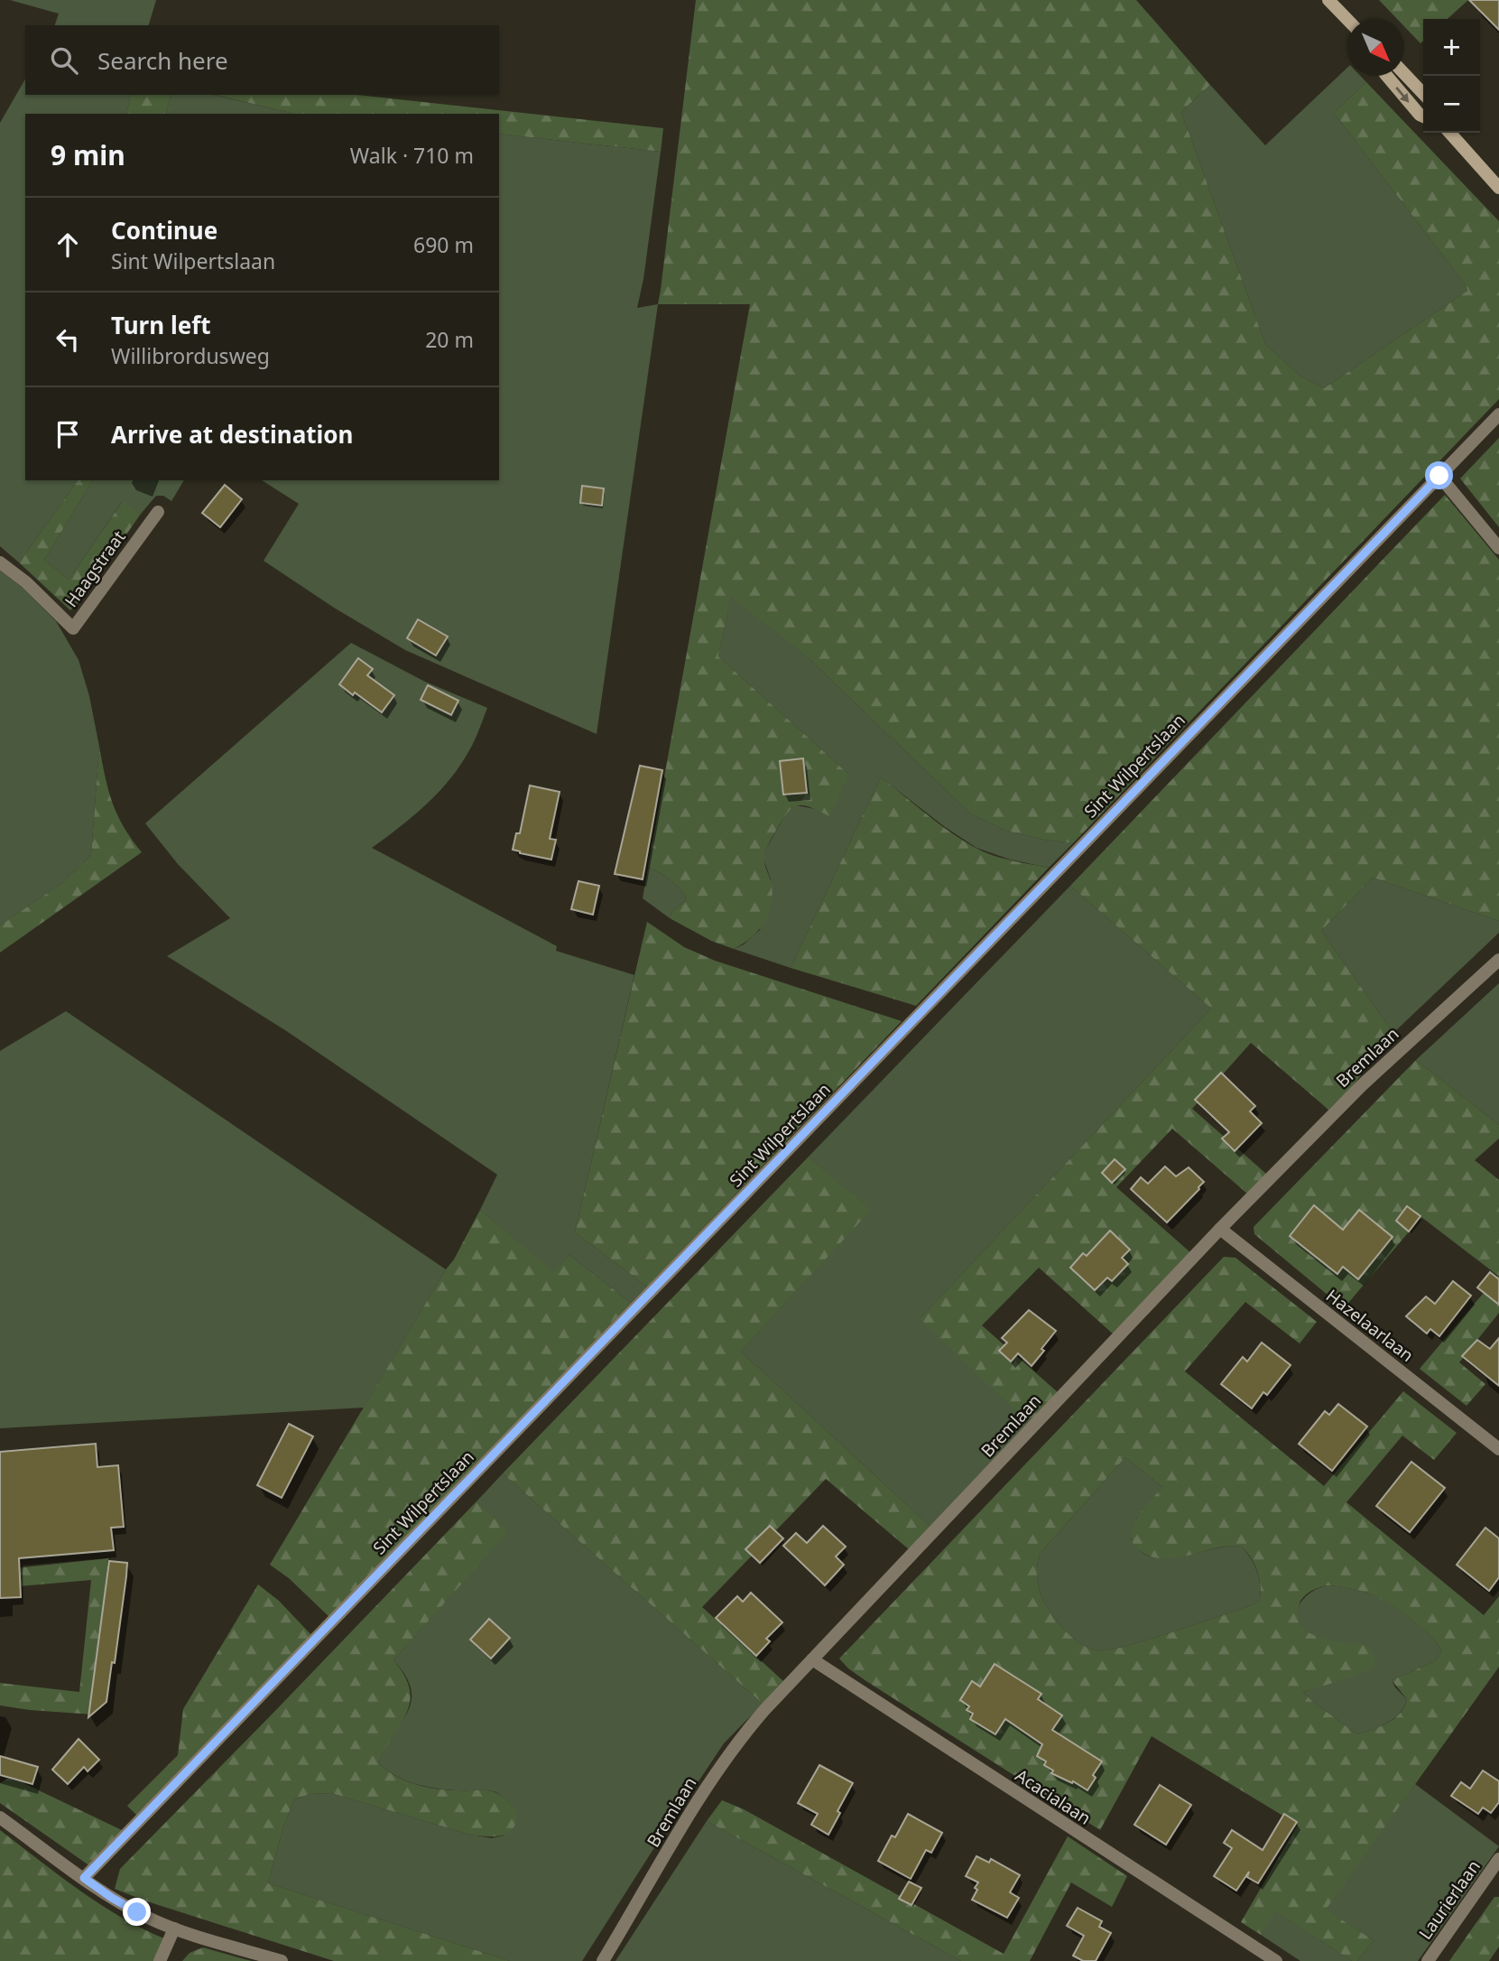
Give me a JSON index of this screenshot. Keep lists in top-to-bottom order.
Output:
{
  "streets": {
    "street": [
      "Haagstraat",
      "Sint Wilpertslaan",
      "Bremlaan",
      "Hazelaarlaan",
      "Acacialaan",
      "Laurierlaan"
    ]
  },
  "crossings": [
    ["Bremlaan", "Hazelaarlaan"],
    ["Bremlaan", "Acacialaan"]
  ],
  "north": "bottom right",
  "page": {
    "map_buttons": ["+", "−"],
    "search": "Search here",
    "heading": ["9 min", "Walk · 710 m"],
    "list": [
      ["Continue", "Sint Wilpertslaan", "690 m"],
      ["Turn left", "Willibrordusweg", "20 m"],
      "Arrive at destination"
    ]
  }
}
